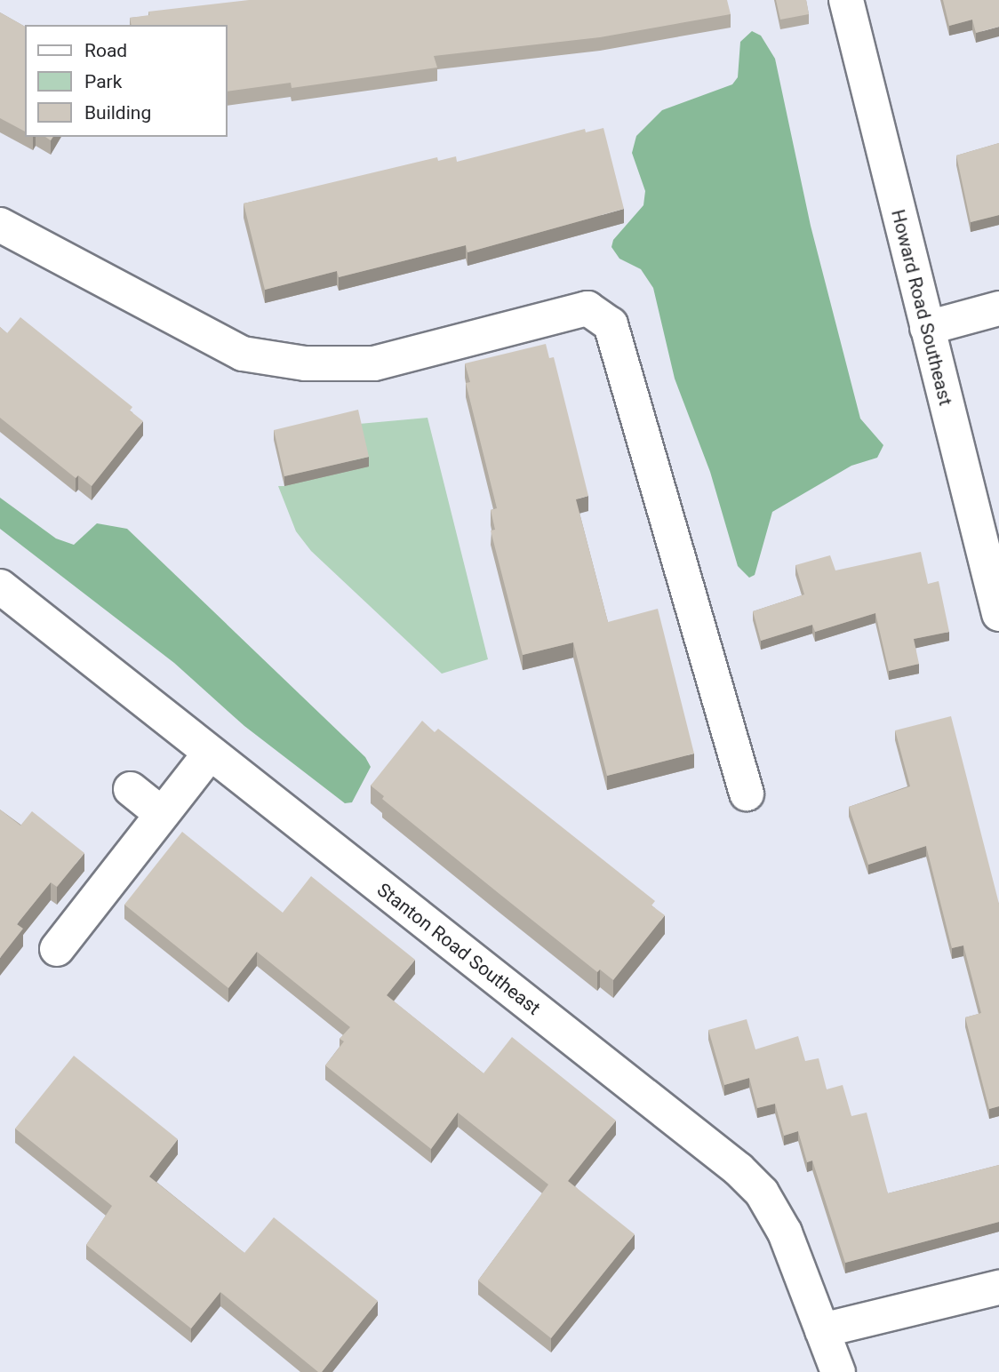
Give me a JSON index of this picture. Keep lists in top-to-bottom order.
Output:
{
  "streets": {
    "street": ["Howard Road Southeast", "Stanton Road Southeast"]
  },
  "legend": ["Road", "Park", "Building"]
}
